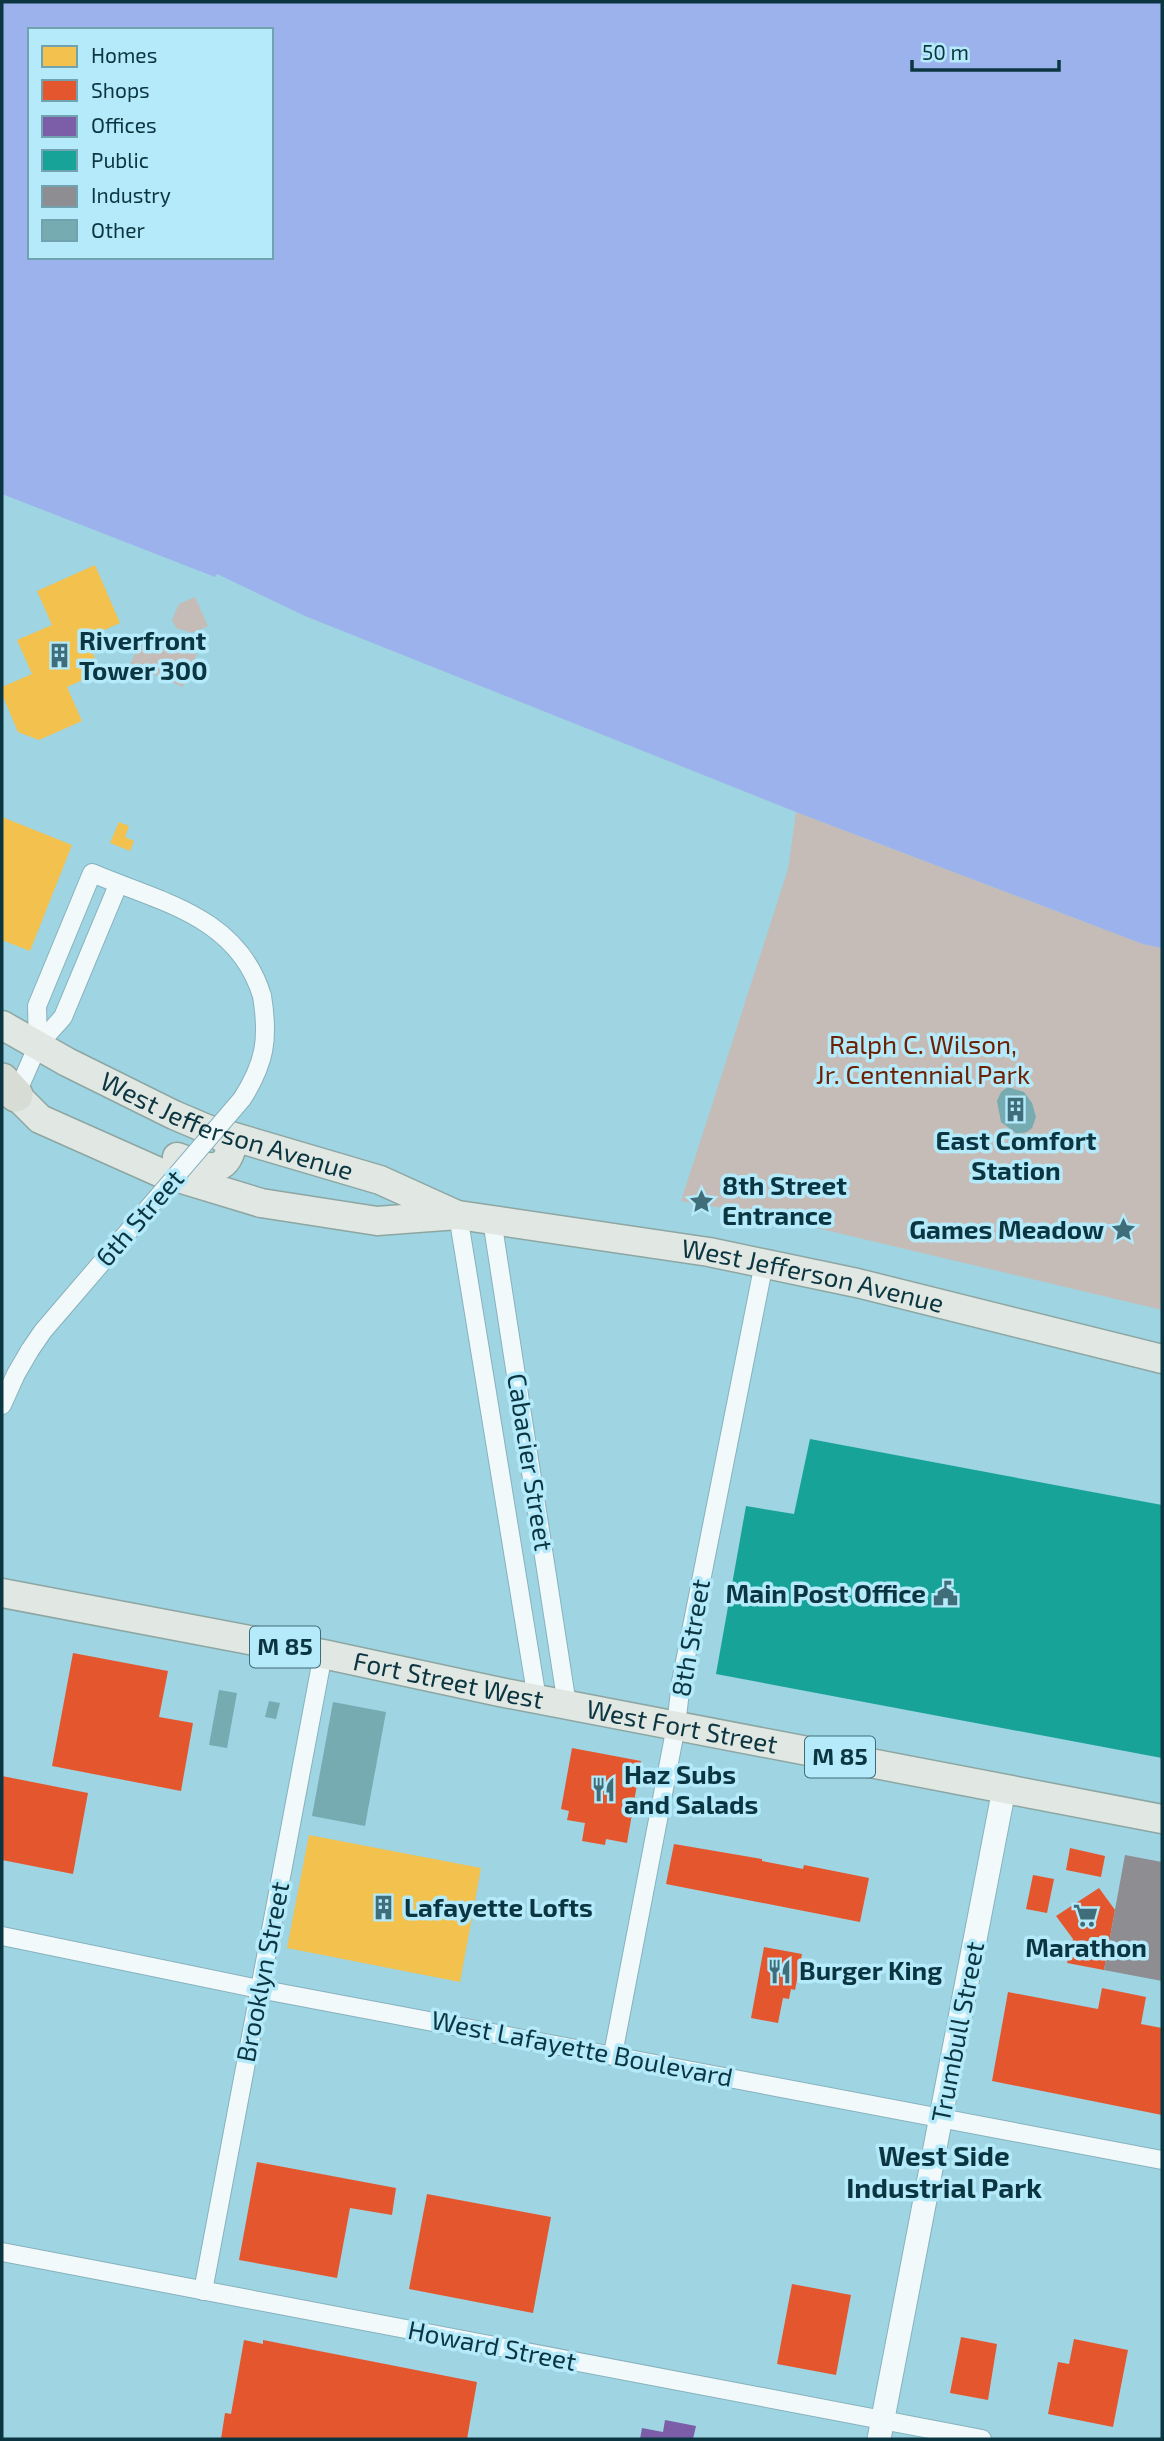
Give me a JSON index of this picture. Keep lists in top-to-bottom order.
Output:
{
  "streets": {
    "main road": [
      "West Jefferson Avenue",
      "M 85",
      "Fort Street West",
      "West Fort Street"
    ],
    "street": [
      "6th Street",
      "Cabacier Street",
      "8th Street",
      "Brooklyn Street",
      "Trumbull Street",
      "West Lafayette Boulevard",
      "Howard Street"
    ]
  },
  "crossings": [
    ["West Jefferson Avenue", "6th Street"],
    ["West Jefferson Avenue", "Cabacier Street"],
    ["West Jefferson Avenue", "8th Street"],
    ["Cabacier Street", "Fort Street West"],
    ["Cabacier Street", "West Fort Street"],
    ["8th Street", "West Fort Street"],
    ["8th Street", "West Lafayette Boulevard"],
    ["M 85", "West Fort Street"],
    ["M 85", "Trumbull Street"],
    ["Fort Street West", "West Fort Street"],
    ["Fort Street West", "Brooklyn Street"],
    ["West Fort Street", "Trumbull Street"],
    ["Brooklyn Street", "West Lafayette Boulevard"],
    ["Brooklyn Street", "Howard Street"],
    ["Trumbull Street", "West Lafayette Boulevard"],
    ["Trumbull Street", "Howard Street"]
  ],
  "districts": ["West Side Industrial Park"],
  "parks": ["Ralph C. Wilson, Jr. Centennial Park"],
  "places": {
    "building": ["Riverfront Tower 300", "East Comfort Station", "Lafayette Lofts"],
    "place": ["8th Street Entrance", "Games Meadow"],
    "public building": ["Main Post Office"],
    "restaurant": ["Haz Subs and Salads", "Burger King"],
    "supermarket": ["Marathon"]
  },
  "legend": [
    "Homes",
    "Shops",
    "Offices",
    "Public",
    "Industry",
    "Other"
  ],
  "scale_bar": "50 m"
}
